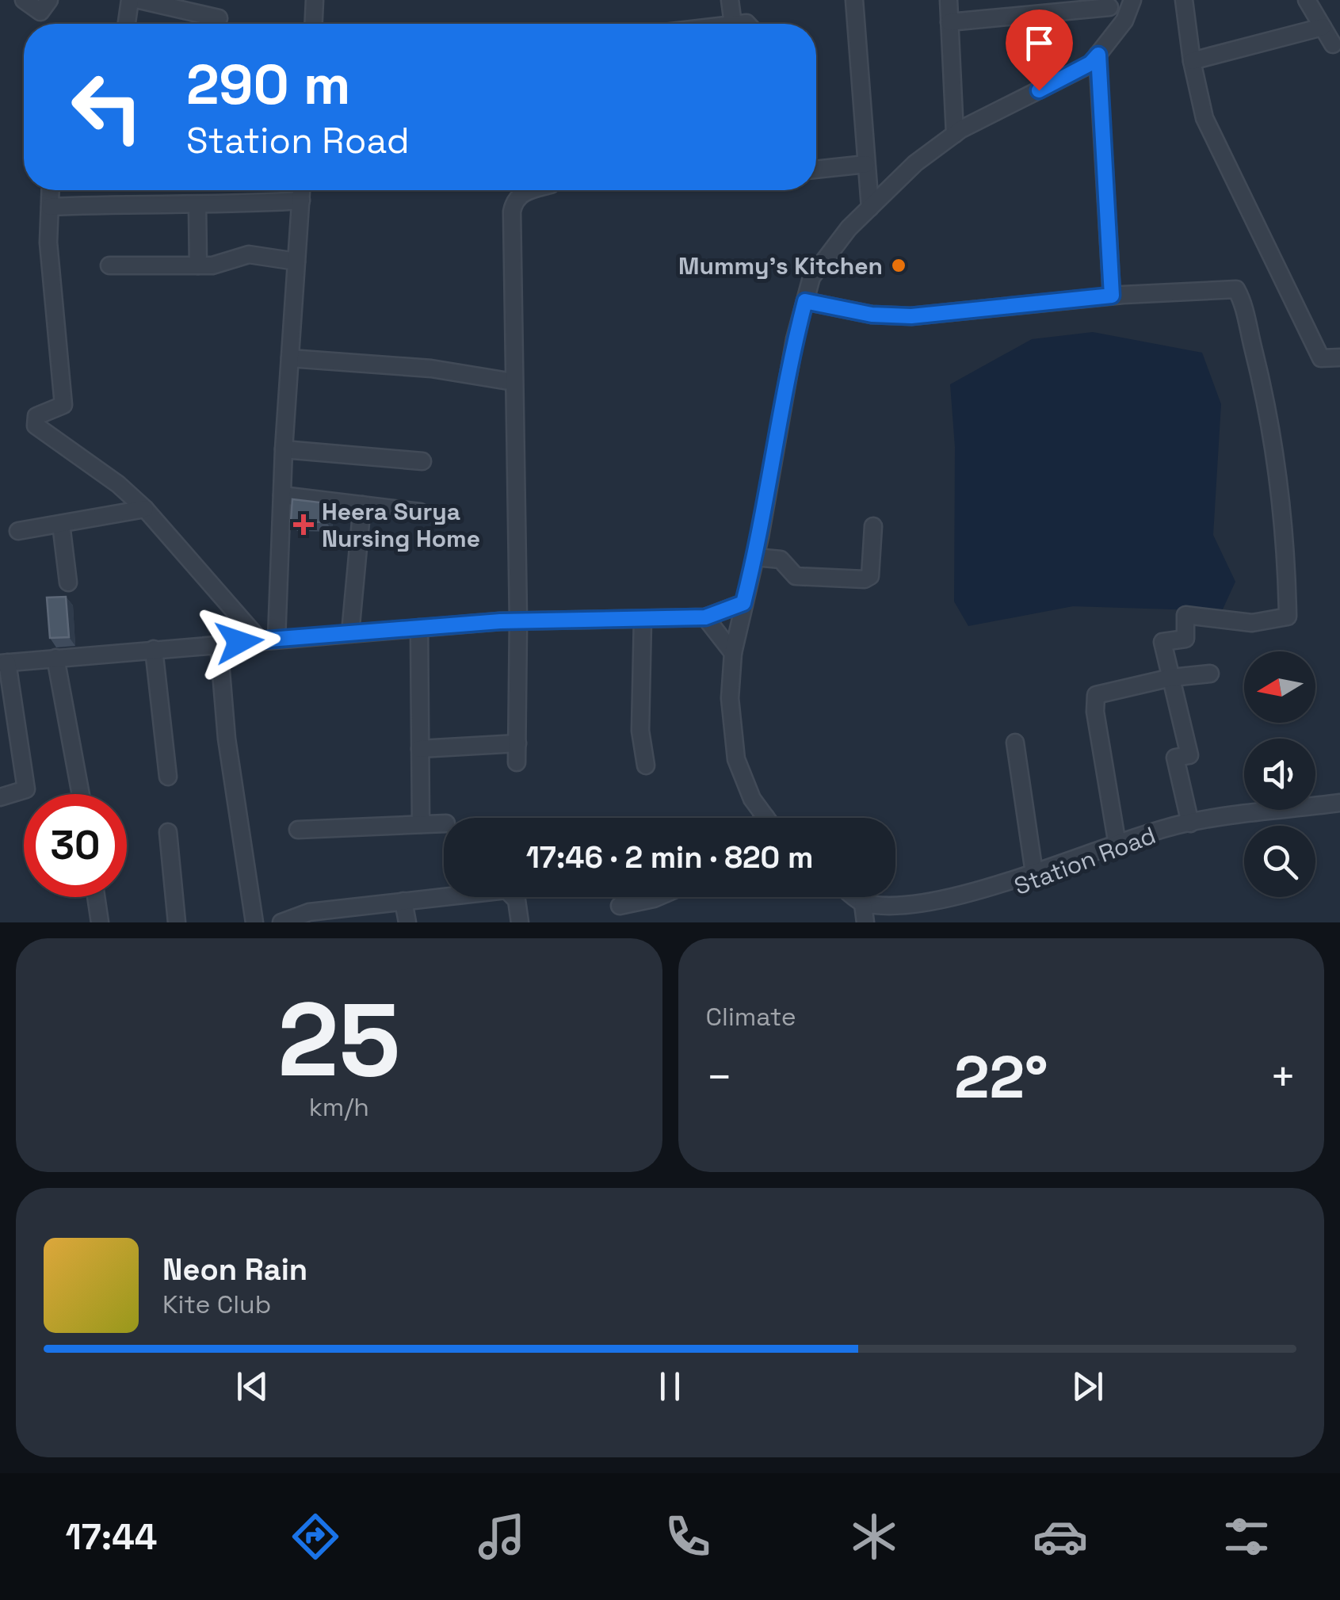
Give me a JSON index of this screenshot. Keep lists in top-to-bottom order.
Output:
{
  "streets": {
    "street": ["Station Road"]
  },
  "places": {
    "other": ["Mummy's Kitchen"],
    "health": ["Heera Surya Nursing Home"]
  },
  "north": "left",
  "page": {
    "turn": ["290 m", "Station Road"],
    "limit": "30",
    "trip": "17:46 · 2 min · 820 m",
    "tile": [
      ["25", "km/h"],
      "Climate"
    ],
    "heat": ["−", "22°", "+"],
    "song": ["Neon Rain", "Kite Club"],
    "tabs": "17:44"
  }
}
